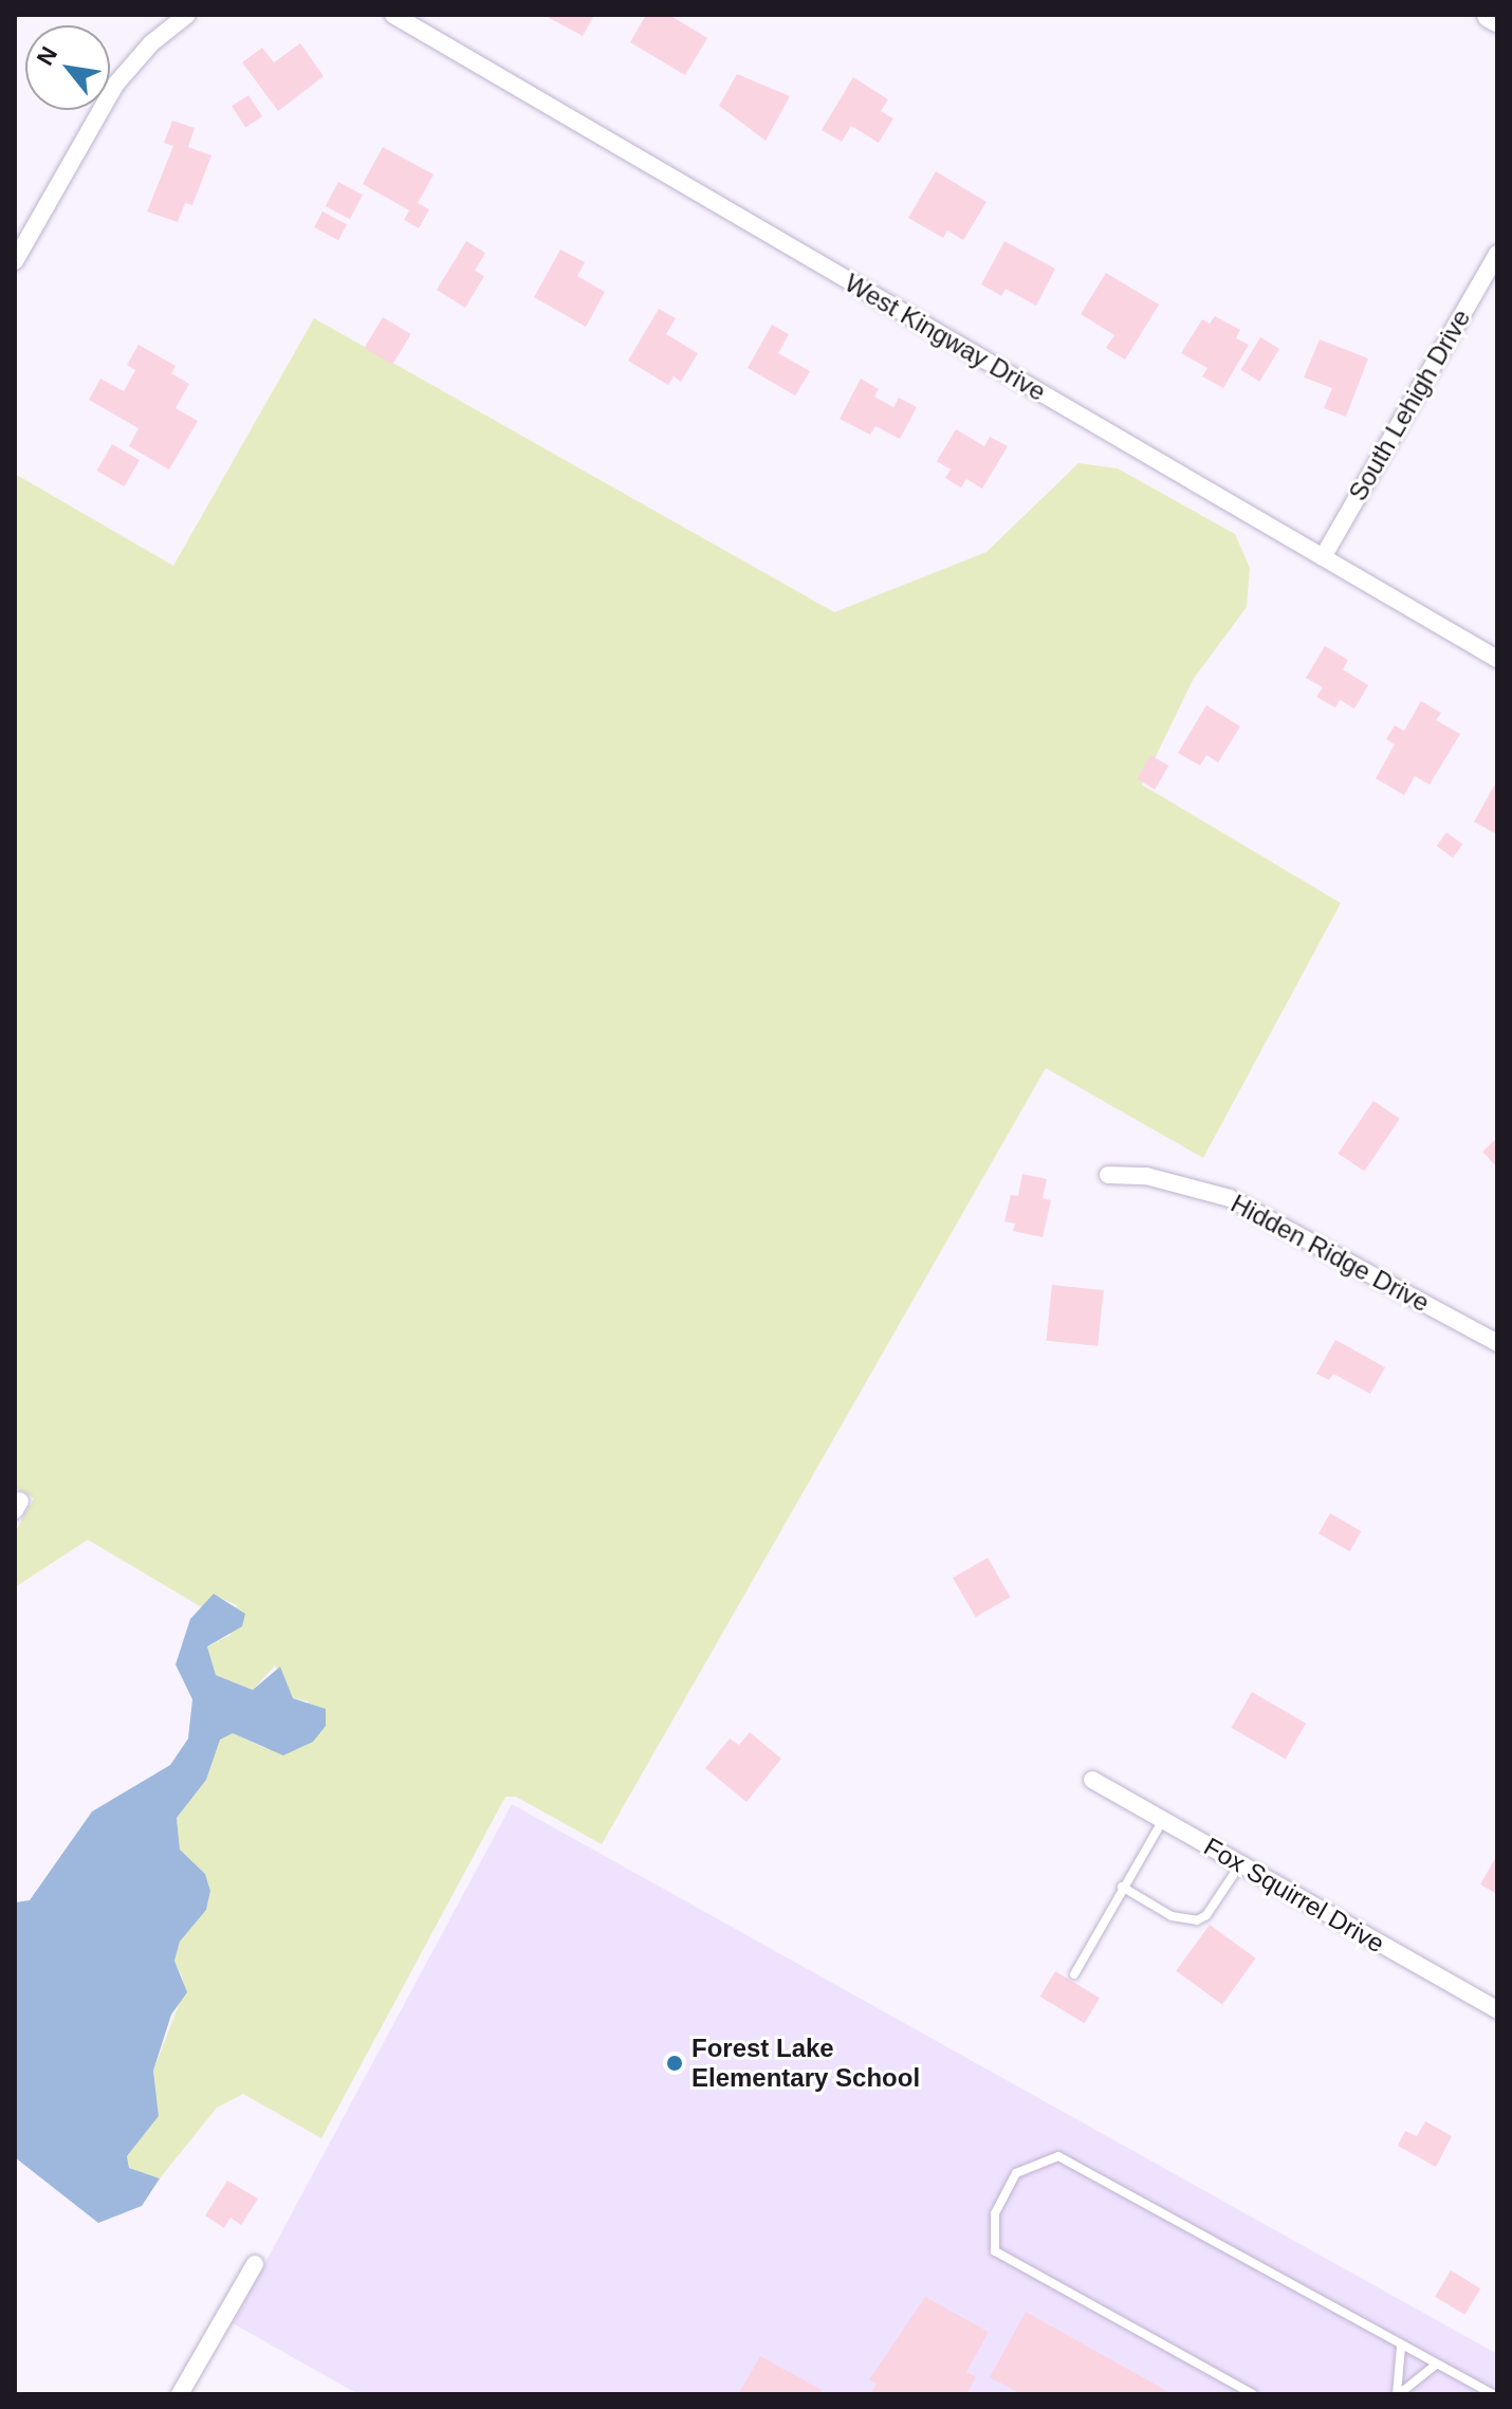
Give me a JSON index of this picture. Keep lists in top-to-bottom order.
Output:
{
  "streets": {
    "street": [
      "West Kingway Drive",
      "South Lehigh Drive",
      "Hidden Ridge Drive",
      "Fox Squirrel Drive"
    ]
  },
  "crossings": [
    ["West Kingway Drive", "South Lehigh Drive"]
  ],
  "places": ["Forest Lake Elementary School"],
  "north": "top left"
}
